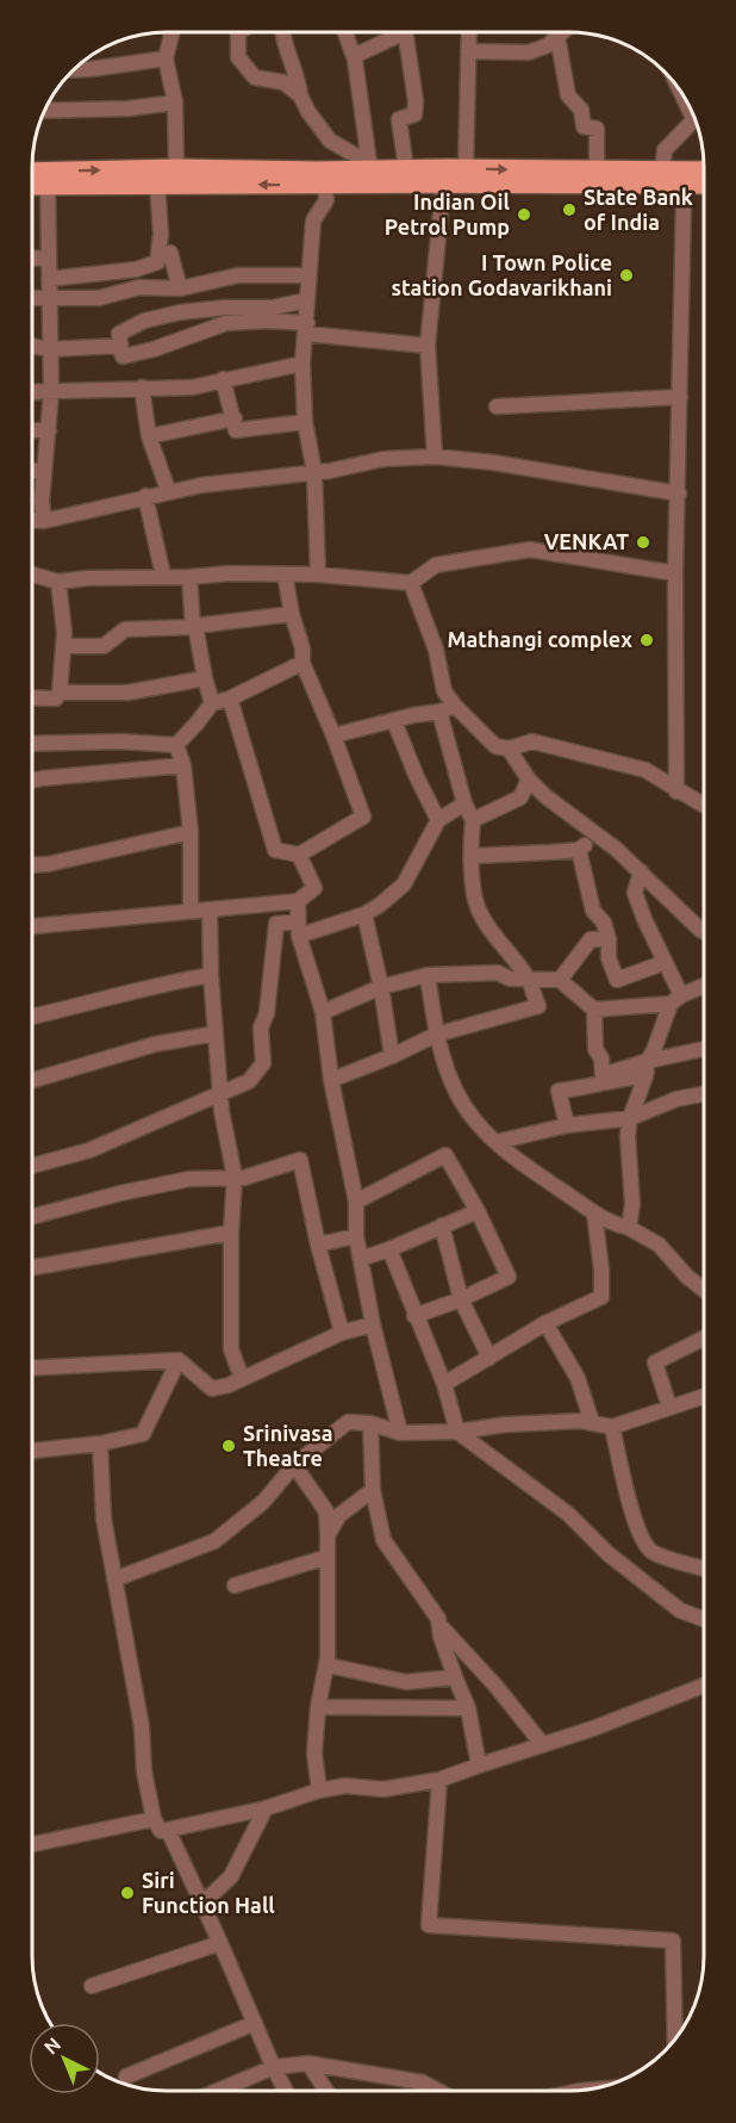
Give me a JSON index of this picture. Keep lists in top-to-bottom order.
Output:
{
  "places": [
    "State Bank of India",
    "Indian Oil Petrol Pump",
    "I Town Police station Godavarikhani",
    "VENKAT",
    "Mathangi complex",
    "Srinivasa Theatre",
    "Siri Function Hall"
  ],
  "north": "top left"
}
